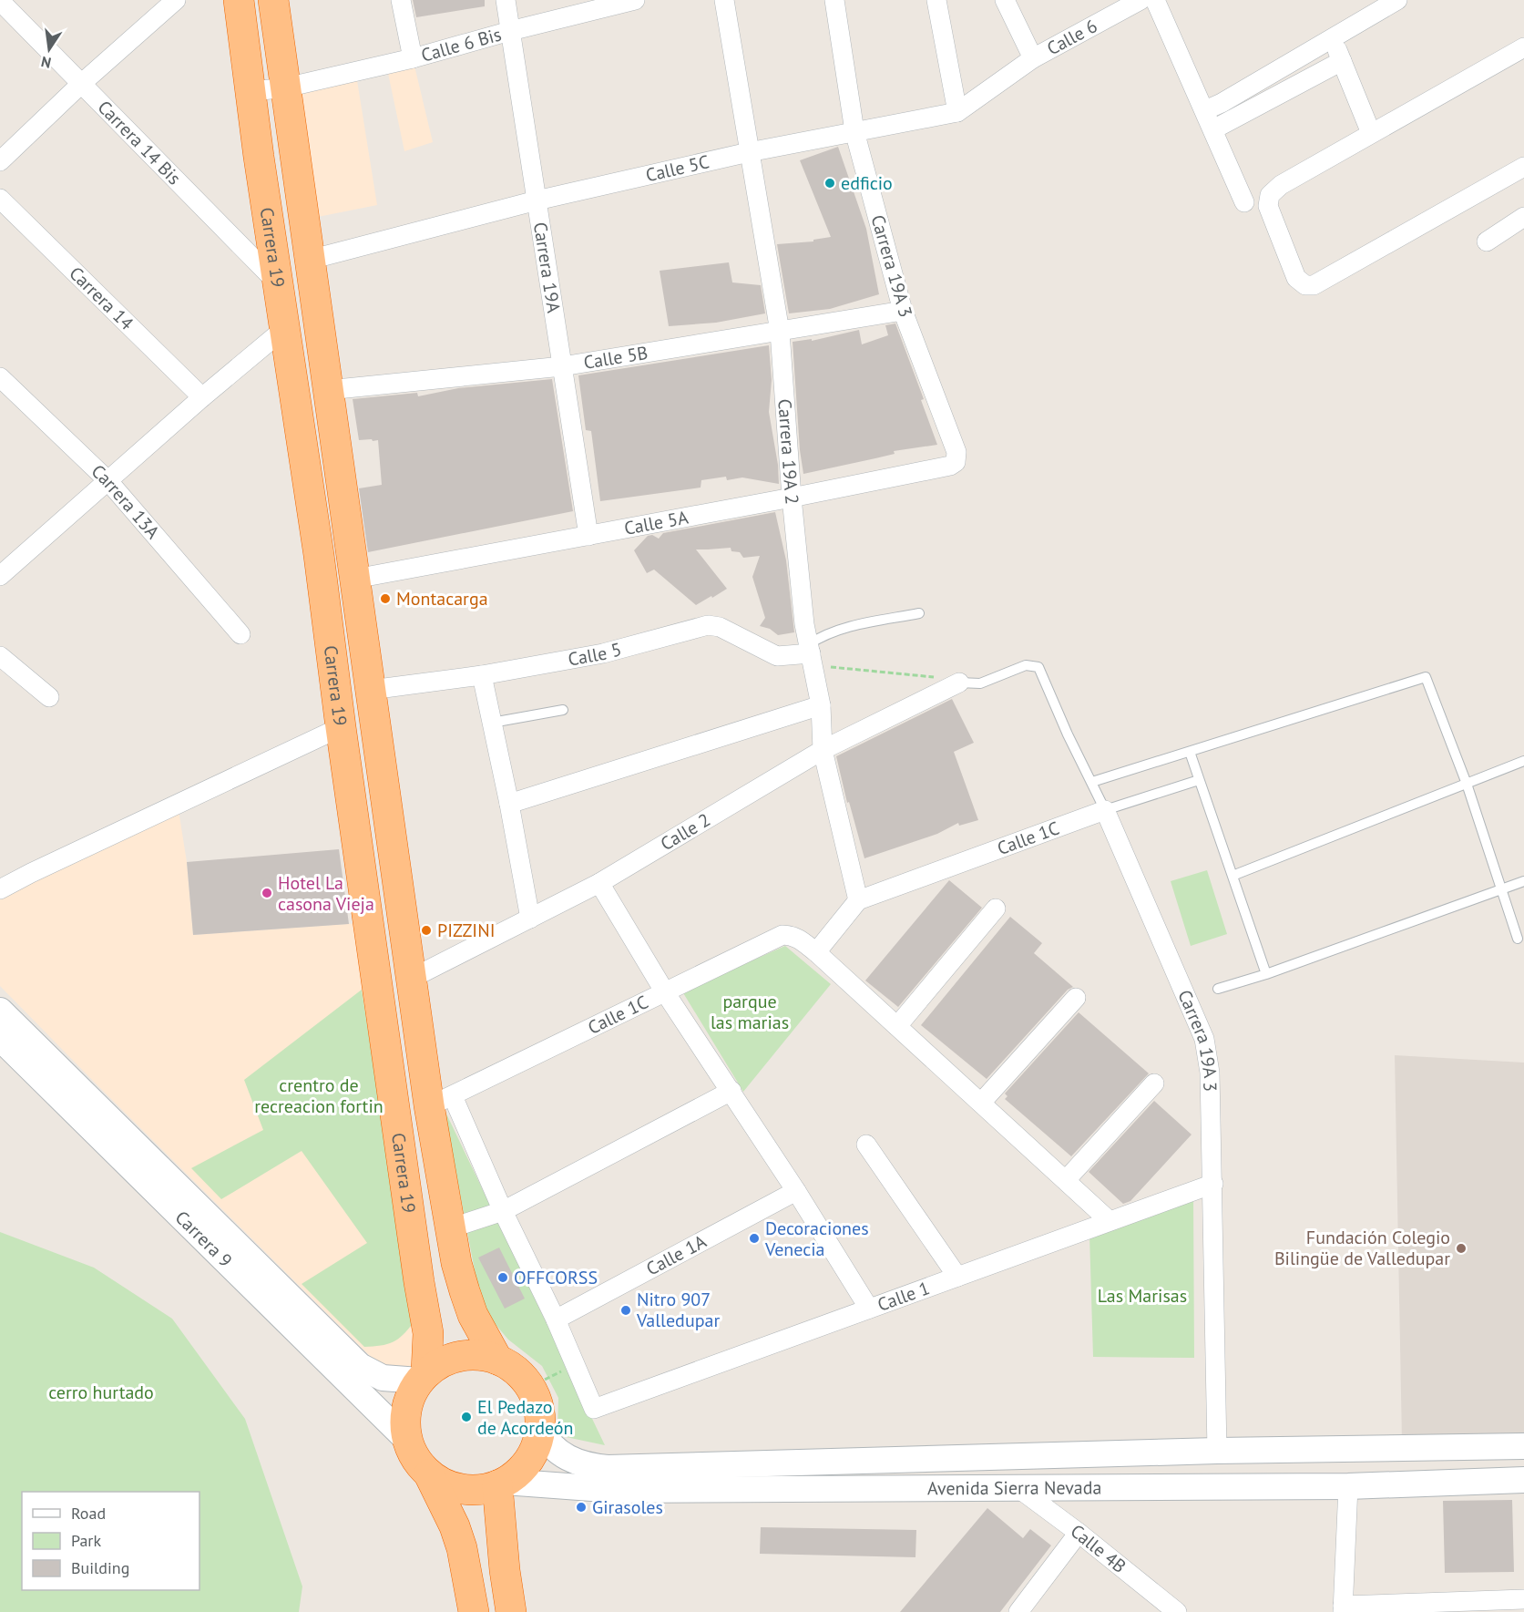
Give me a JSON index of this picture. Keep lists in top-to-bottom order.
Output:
{
  "streets": {
    "highway": ["Carrera 19"],
    "main road": ["Carrera 9", "Avenida Sierra Nevada"],
    "street": [
      "Calle 6",
      "Calle 6 Bis",
      "Carrera 14 Bis",
      "Calle 5C",
      "Carrera 19A 3",
      "Carrera 19A",
      "Carrera 14",
      "Calle 5B",
      "Carrera 19A 2",
      "Carrera 13A",
      "Calle 5A",
      "Calle 5",
      "Calle 2",
      "Calle 1C",
      "Calle 1A",
      "Calle 1",
      "Calle 4B"
    ]
  },
  "crossings": [
    ["Calle 6", "Calle 5C"],
    ["Calle 6 Bis", "Carrera 19"],
    ["Calle 6 Bis", "Carrera 19A"],
    ["Carrera 14 Bis", "Carrera 19"],
    ["Calle 5C", "Carrera 19"],
    ["Calle 5C", "Carrera 19A 3"],
    ["Calle 5C", "Carrera 19A"],
    ["Calle 5C", "Carrera 19A 2"],
    ["Carrera 19", "Calle 5B"],
    ["Carrera 19", "Calle 5A"],
    ["Carrera 19", "Calle 5"],
    ["Carrera 19", "Calle 2"],
    ["Carrera 19", "Calle 1C"],
    ["Carrera 19", "Carrera 9"],
    ["Carrera 19", "Avenida Sierra Nevada"],
    ["Carrera 19A 3", "Calle 5B"],
    ["Carrera 19A 3", "Calle 5A"],
    ["Carrera 19A 3", "Calle 2"],
    ["Carrera 19A 3", "Calle 1C"],
    ["Carrera 19A 3", "Calle 1"],
    ["Carrera 19A 3", "Avenida Sierra Nevada"],
    ["Carrera 19A", "Calle 5B"],
    ["Carrera 19A", "Calle 5A"],
    ["Calle 5B", "Carrera 19A 2"],
    ["Carrera 19A 2", "Calle 5A"],
    ["Carrera 19A 2", "Calle 5"],
    ["Carrera 19A 2", "Calle 2"],
    ["Carrera 19A 2", "Calle 1C"],
    ["Carrera 9", "Avenida Sierra Nevada"],
    ["Avenida Sierra Nevada", "Calle 4B"]
  ],
  "parks": [
    "parque las marias",
    "crentro de recreacion fortin",
    "Las Marisas",
    "cerro hurtado"
  ],
  "places": [
    "edficio",
    "Montacarga",
    "Hotel La casona Vieja",
    "PIZZINI",
    "Decoraciones Venecia",
    "Fundación Colegio Bilingüe de Valledupar",
    "OFFCORSS",
    "Nitro 907 Valledupar",
    "El Pedazo de Acordeón",
    "Girasoles"
  ],
  "legend": ["Road", "Park", "Building"],
  "north": "bottom"
}
